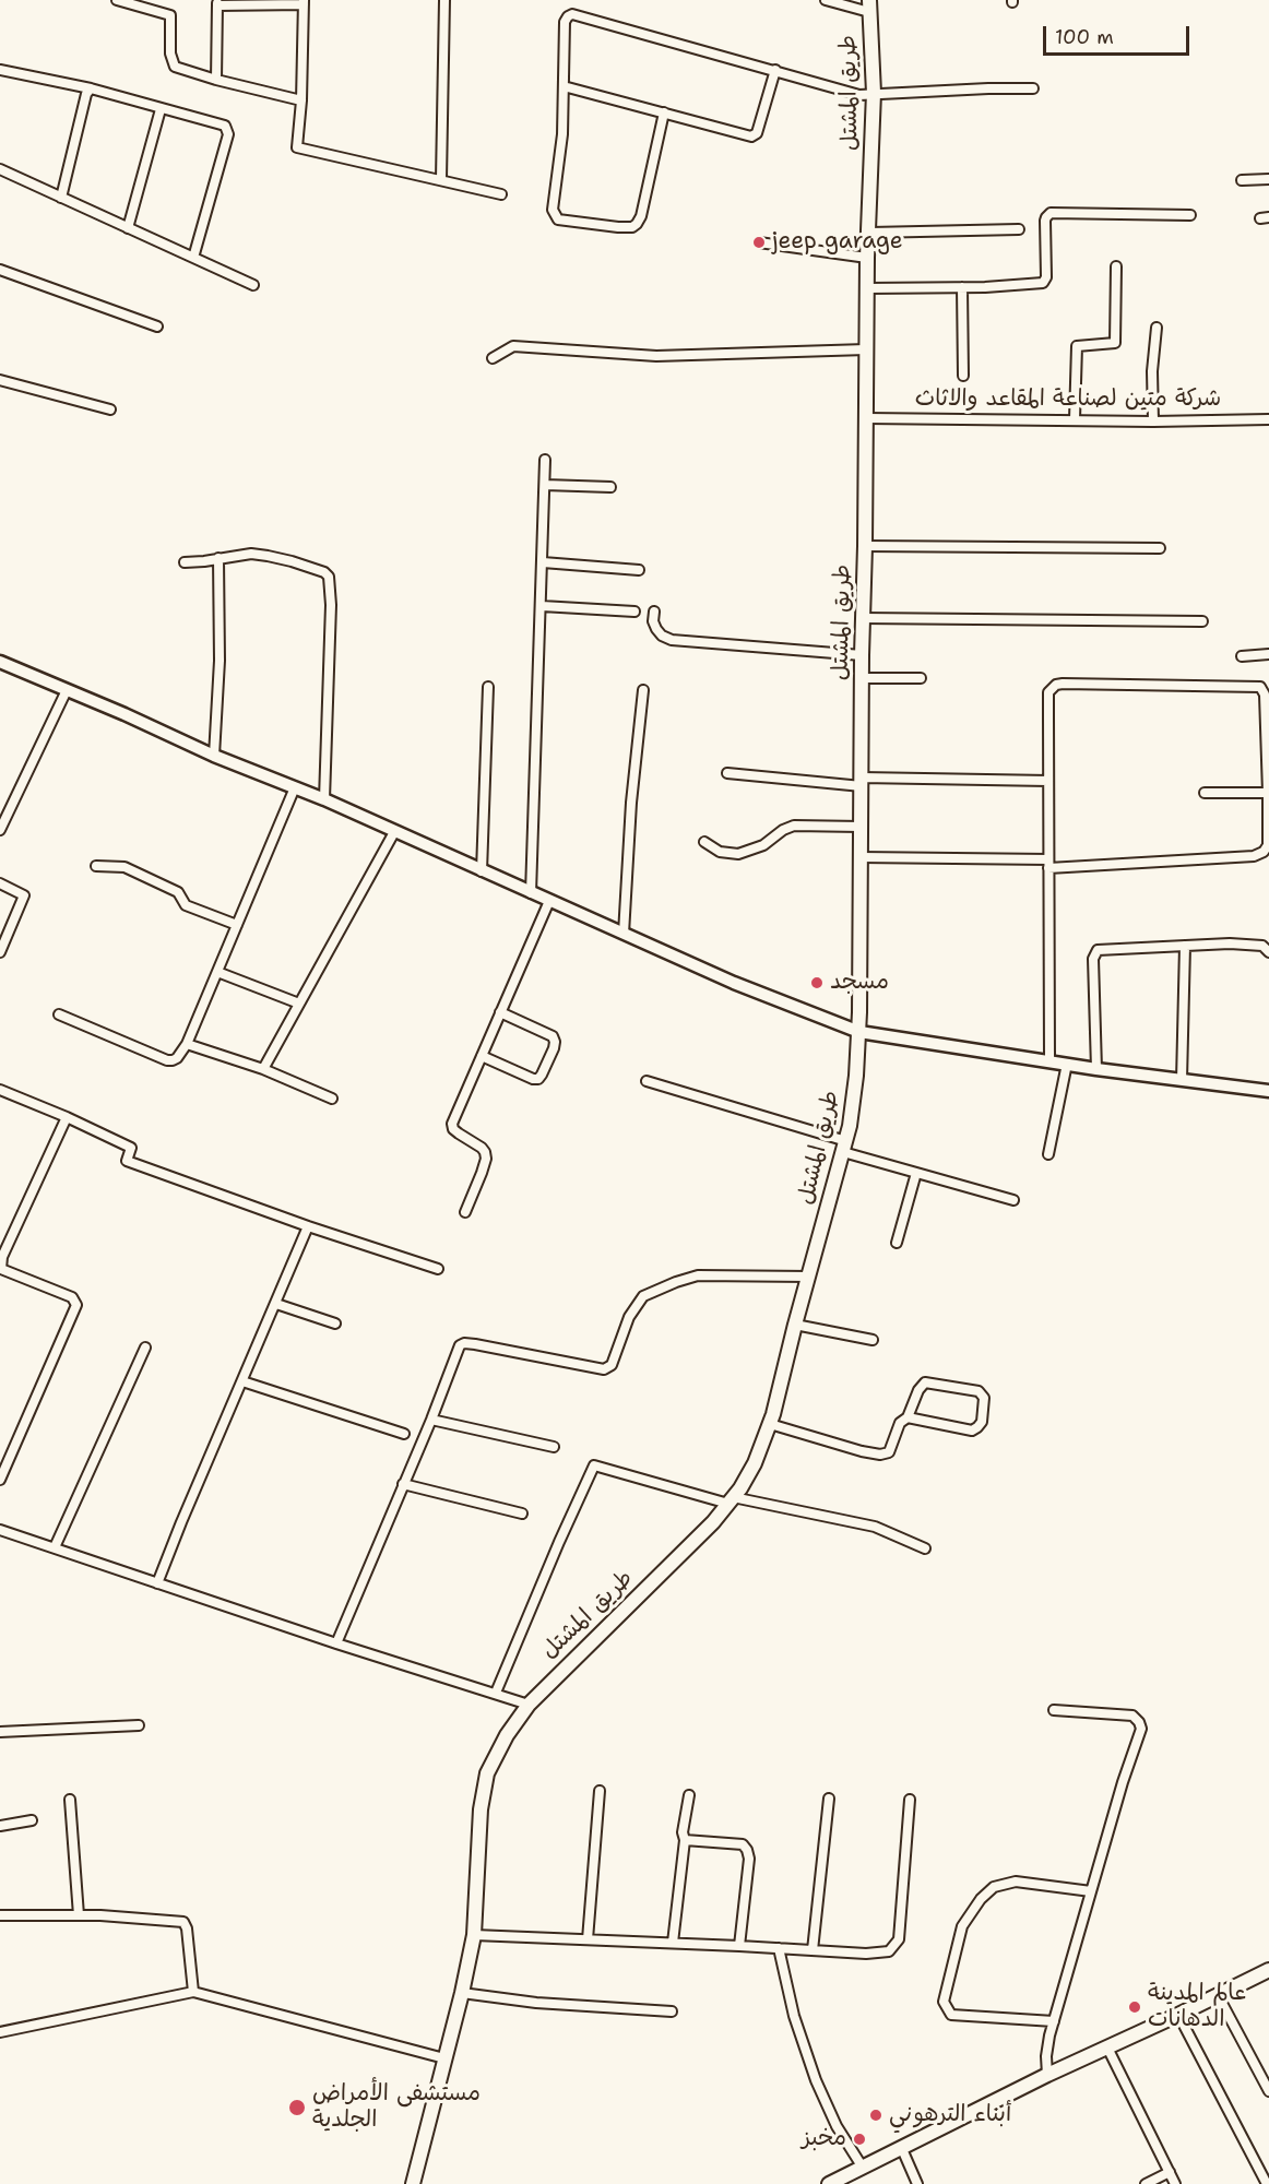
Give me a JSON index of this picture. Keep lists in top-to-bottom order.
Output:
{
  "streets": {
    "main road": ["طريق المشتل"],
    "street": ["شركة متين لصناعة المقاعد والاثاث"]
  },
  "crossings": [
    ["طريق المشتل", "شركة متين لصناعة المقاعد والاثاث"]
  ],
  "places": [
    "jeep garage",
    "مسجد",
    "عالم المدينة الدهانات",
    "مستشفى الأمراض الجلدية",
    "أبناء الترهوني",
    "مخبز"
  ],
  "scale_bar": "100 m"
}
